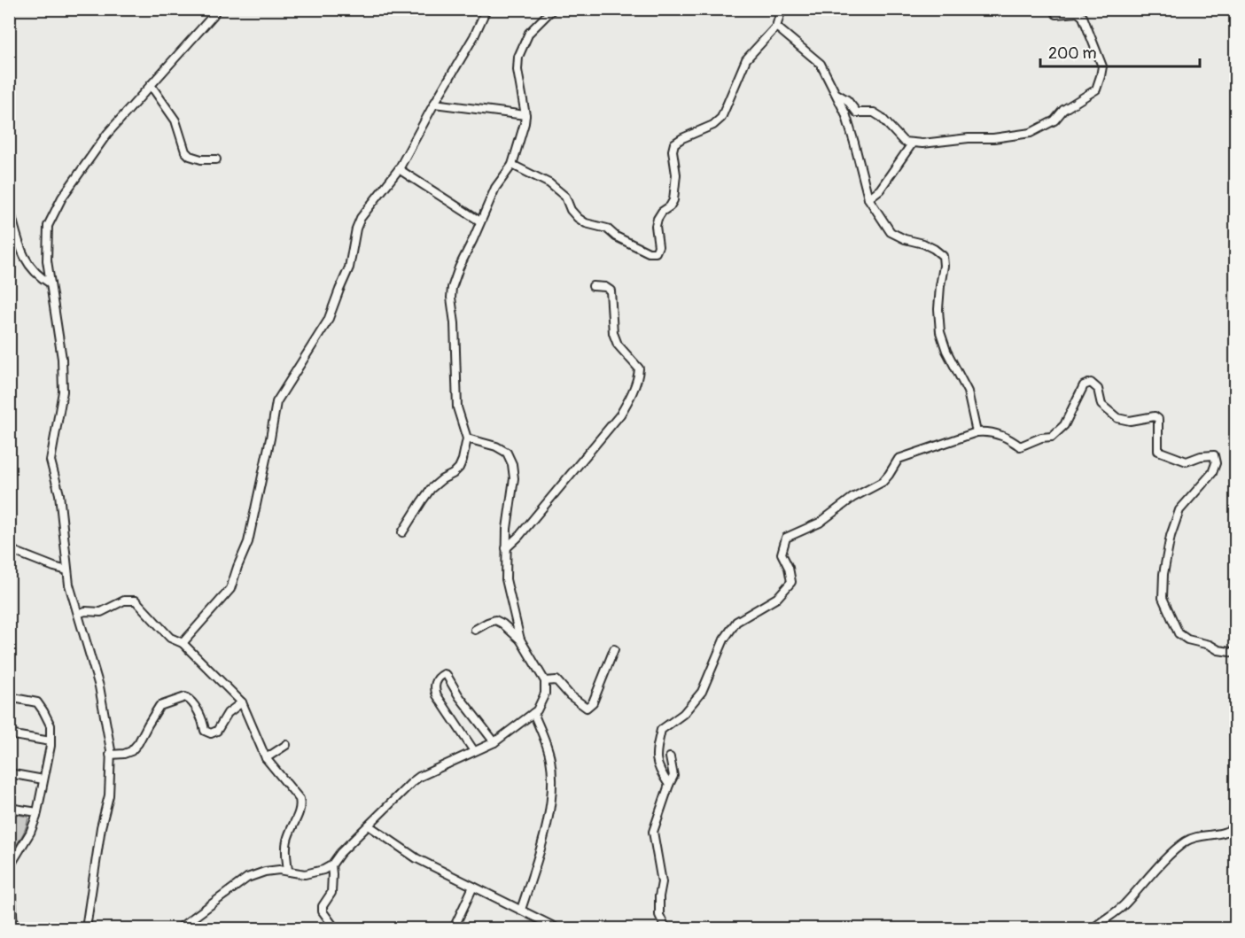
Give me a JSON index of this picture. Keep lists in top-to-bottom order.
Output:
{
  "scale_bar": "200 m"
}
